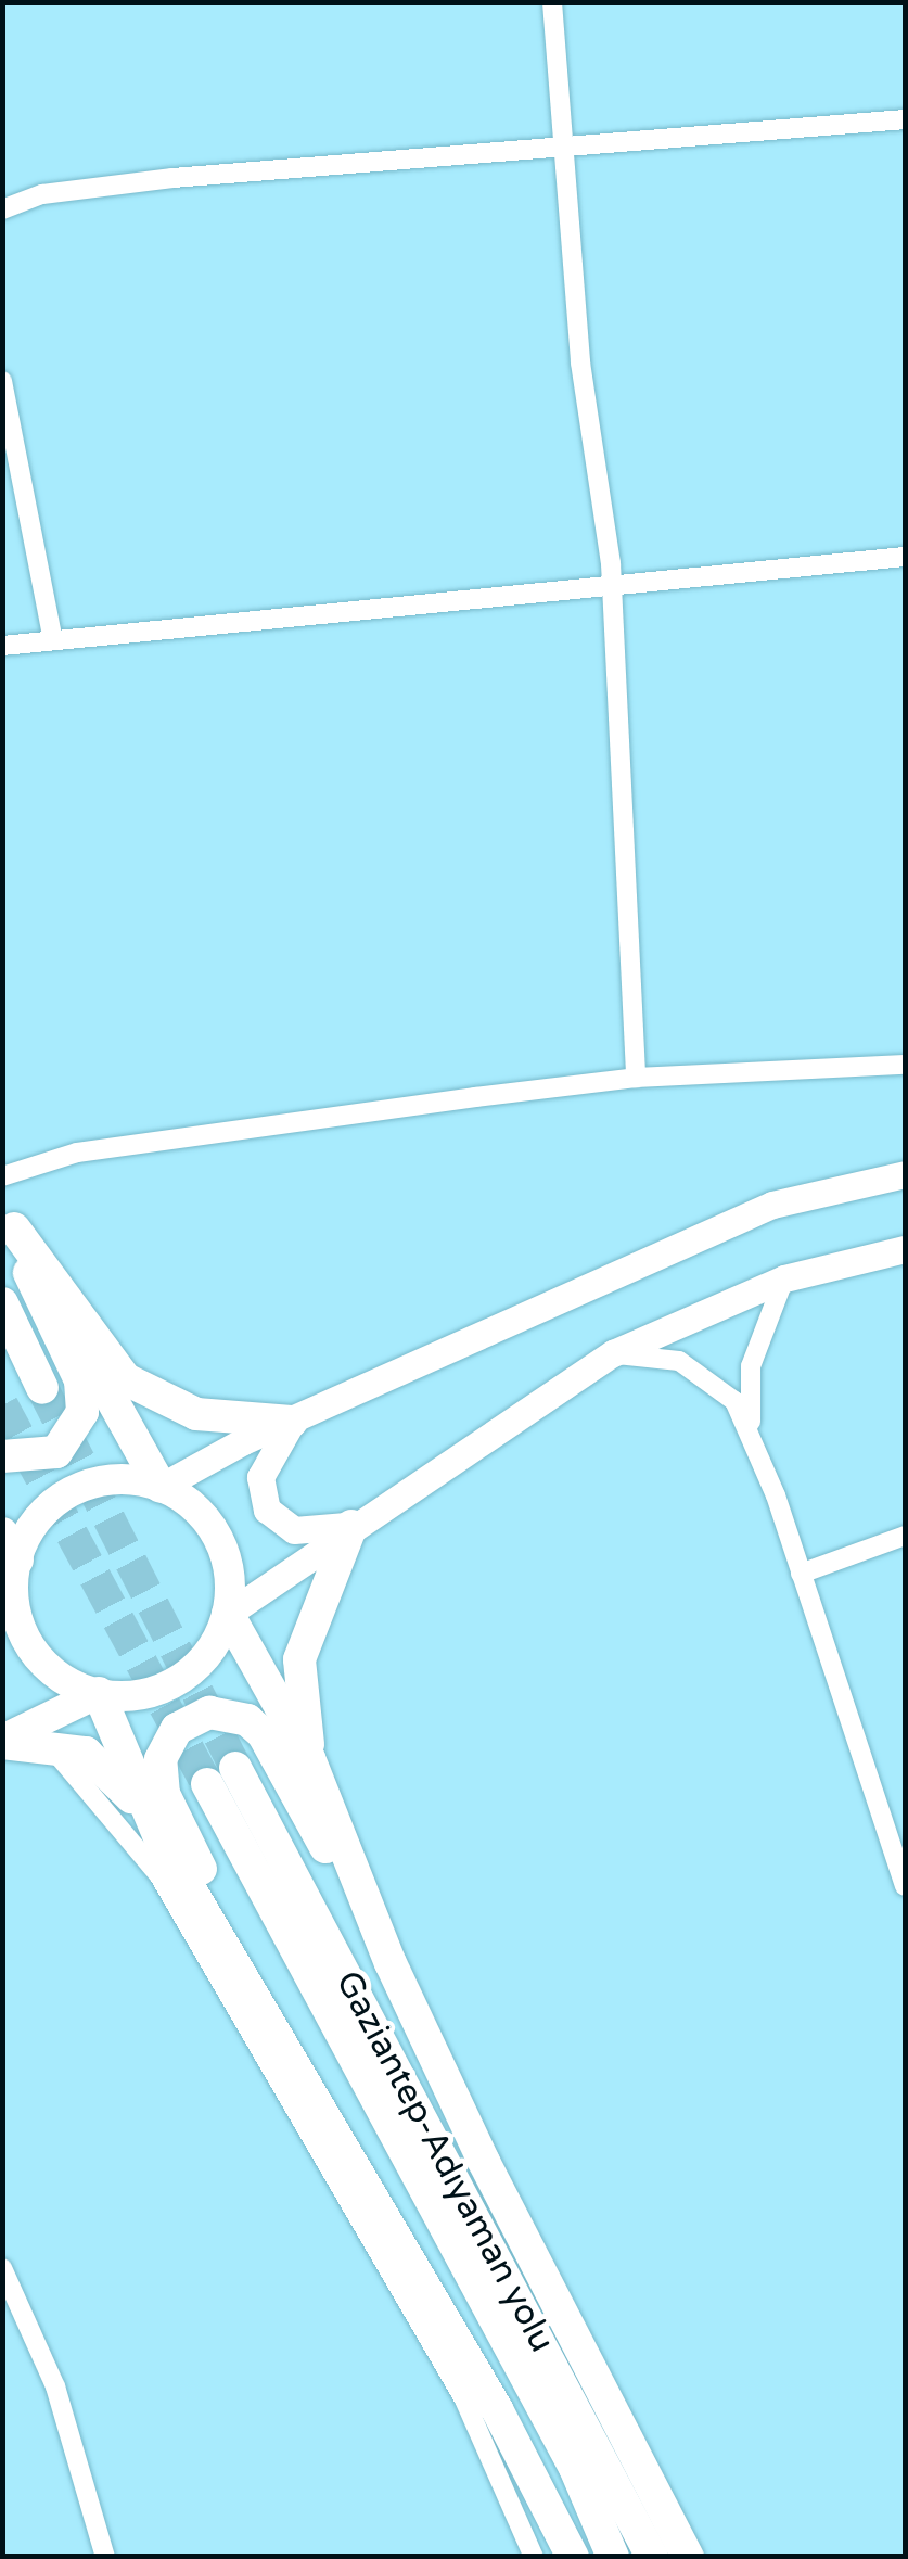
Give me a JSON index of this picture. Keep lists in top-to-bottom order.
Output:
{
  "streets": {
    "highway": ["Gaziantep-Adıyaman yolu"]
  }
}
